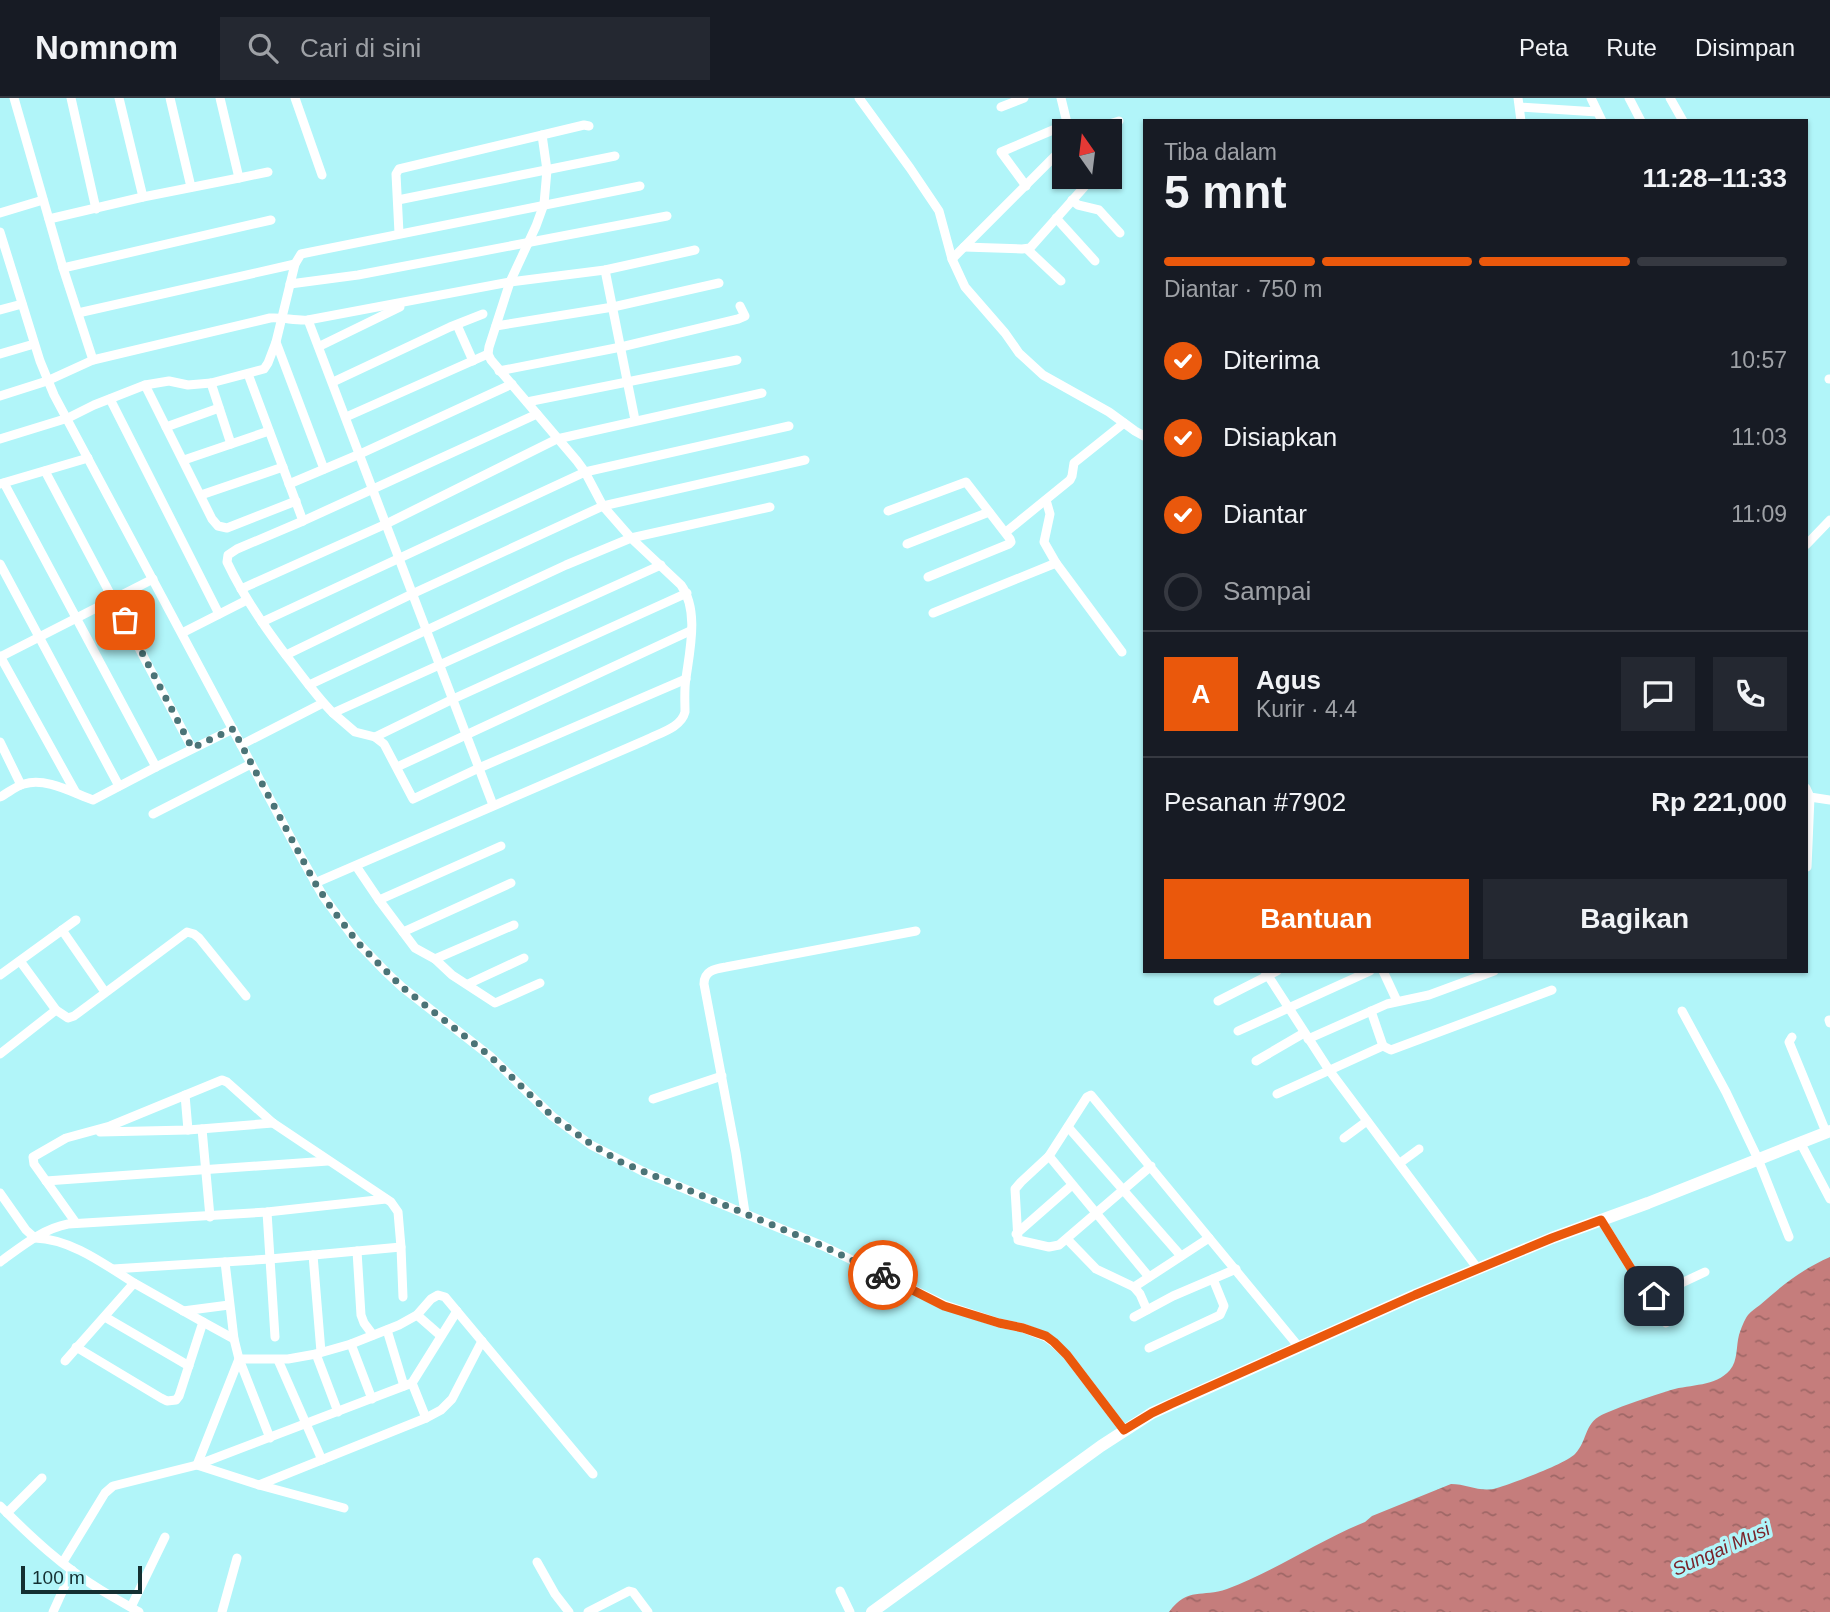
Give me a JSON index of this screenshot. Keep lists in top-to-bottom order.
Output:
{
  "water": ["Sungai Musi"],
  "scale_bar": "100 m",
  "north": "top",
  "page": {
    "header": "Nomnom",
    "search": "Cari di sini",
    "nav": ["Peta", "Rute", "Disimpan"],
    "heading": ["5 mnt", "Tiba dalam", "11:28–11:33"],
    "panel": [
      "Agus",
      "Kurir · 4.4",
      "Pesanan #7902",
      "Rp 221,000"
    ],
    "bar": "Diantar · 750 m",
    "list": [
      ["Diterima", "10:57"],
      ["Disiapkan", "11:03"],
      ["Diantar", "11:09"],
      "Sampai"
    ],
    "round": "A",
    "buttons": ["Bantuan", "Bagikan"],
    "scale": "100 m"
  }
}
